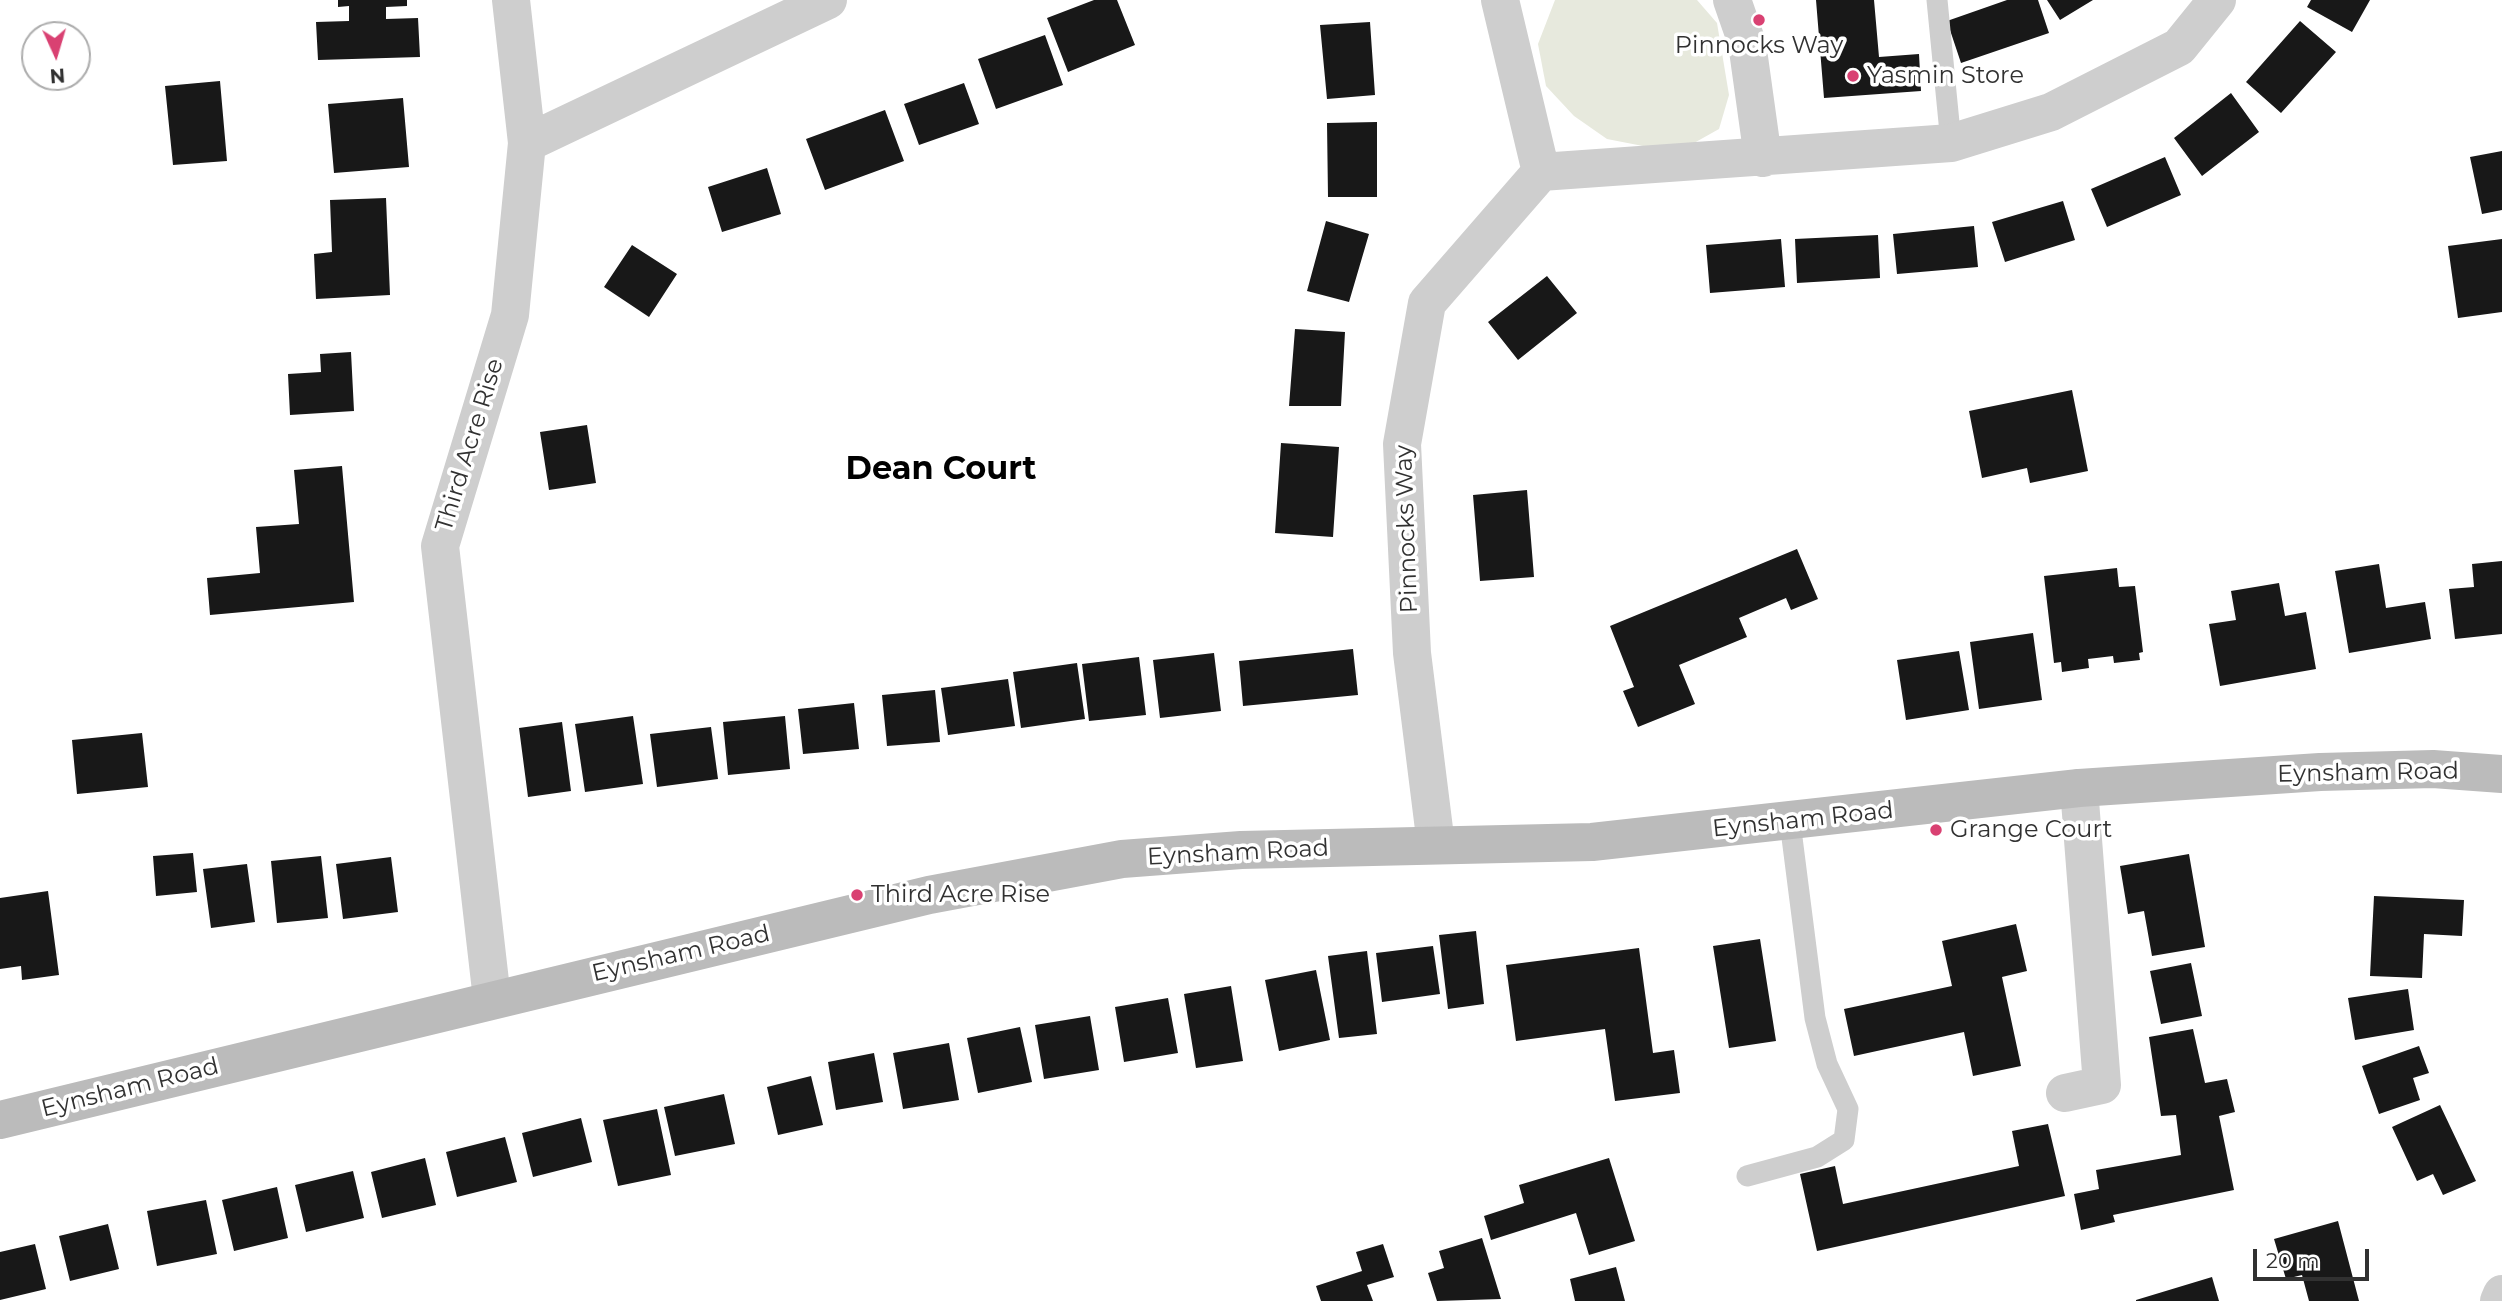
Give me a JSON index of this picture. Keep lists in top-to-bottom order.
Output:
{
  "streets": {
    "main road": ["Eynsham Road"],
    "street": ["Third Acre Rise", "Pinnocks Way"]
  },
  "crossings": [
    ["Third Acre Rise", "Eynsham Road"],
    ["Pinnocks Way", "Eynsham Road"]
  ],
  "districts": ["Dean Court"],
  "places": [
    "Pinnocks Way",
    "Yasmin Store",
    "Grange Court",
    "Third Acre Rise"
  ],
  "scale_bar": "20 m",
  "north": "bottom"
}
